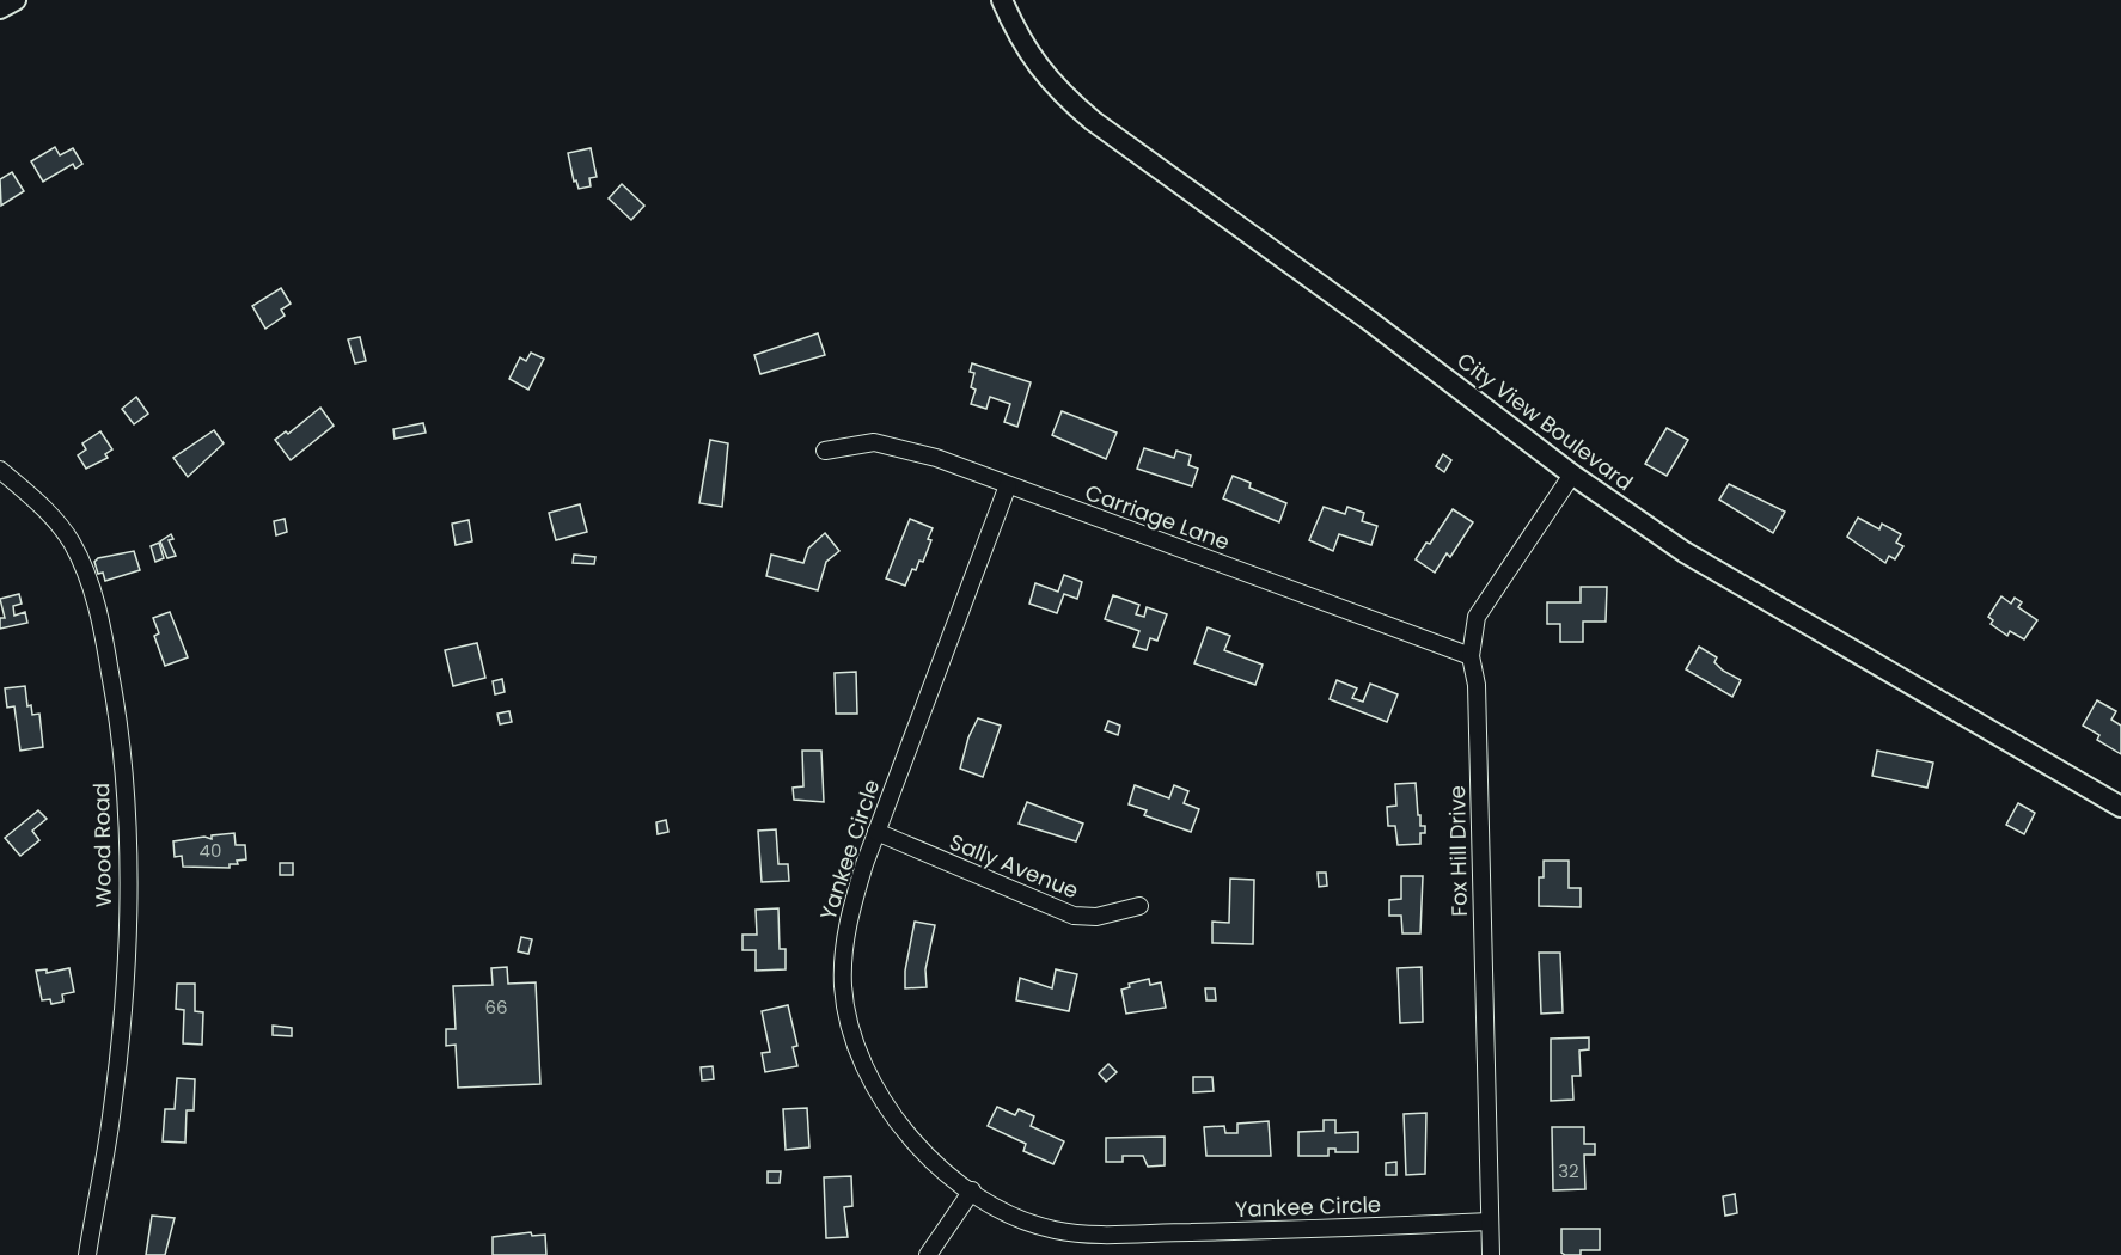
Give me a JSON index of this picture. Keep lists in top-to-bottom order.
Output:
{
  "streets": {
    "street": [
      "City View Boulevard",
      "Carriage Lane",
      "Wood Road",
      "Yankee Circle",
      "Fox Hill Drive",
      "Sally Avenue"
    ]
  },
  "crossings": [
    ["City View Boulevard", "Fox Hill Drive"],
    ["Carriage Lane", "Yankee Circle"],
    ["Carriage Lane", "Fox Hill Drive"],
    ["Yankee Circle", "Fox Hill Drive"],
    ["Yankee Circle", "Sally Avenue"]
  ],
  "house_numbers": ["40", "66", "32"]
}
